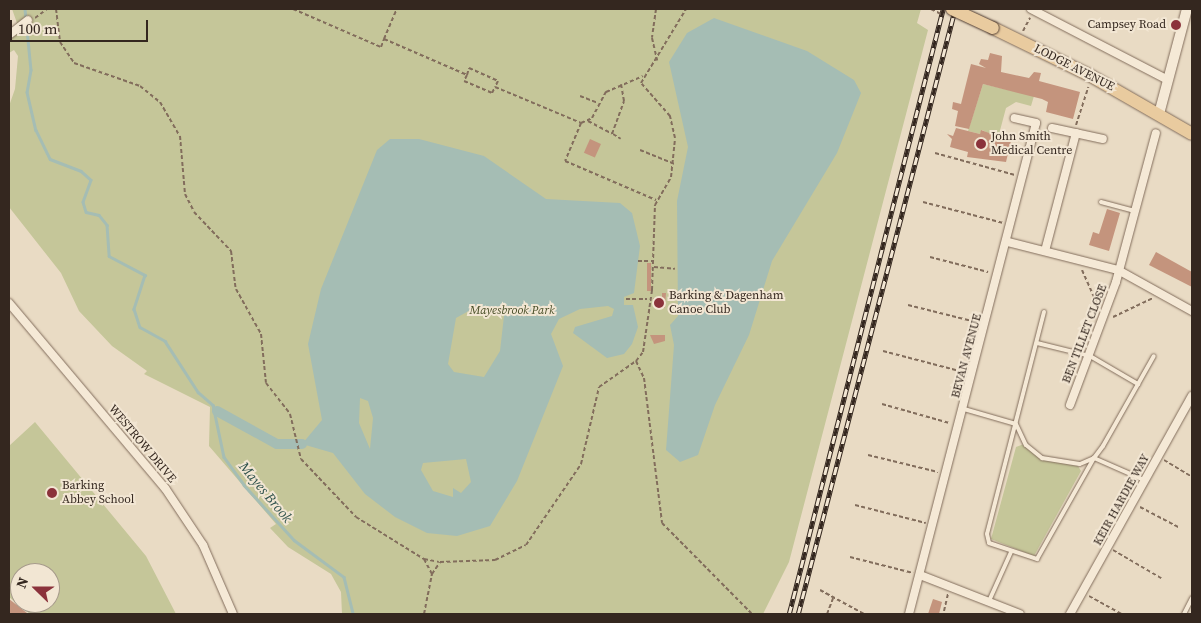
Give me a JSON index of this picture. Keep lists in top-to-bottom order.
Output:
{
  "streets": {
    "main road": ["LODGE AVENUE"],
    "street": [
      "BEN TILLET CLOSE",
      "BEVAN AVENUE",
      "WESTROW DRIVE",
      "KEIR HARDIE WAY"
    ]
  },
  "water": ["Mayes Brook"],
  "parks": ["Mayesbrook Park"],
  "places": [
    "Campsey Road",
    "John Smith Medical Centre",
    "Barking & Dagenham Canoe Club",
    "Barking Abbey School"
  ],
  "scale_bar": "100 m",
  "north": "left"
}
